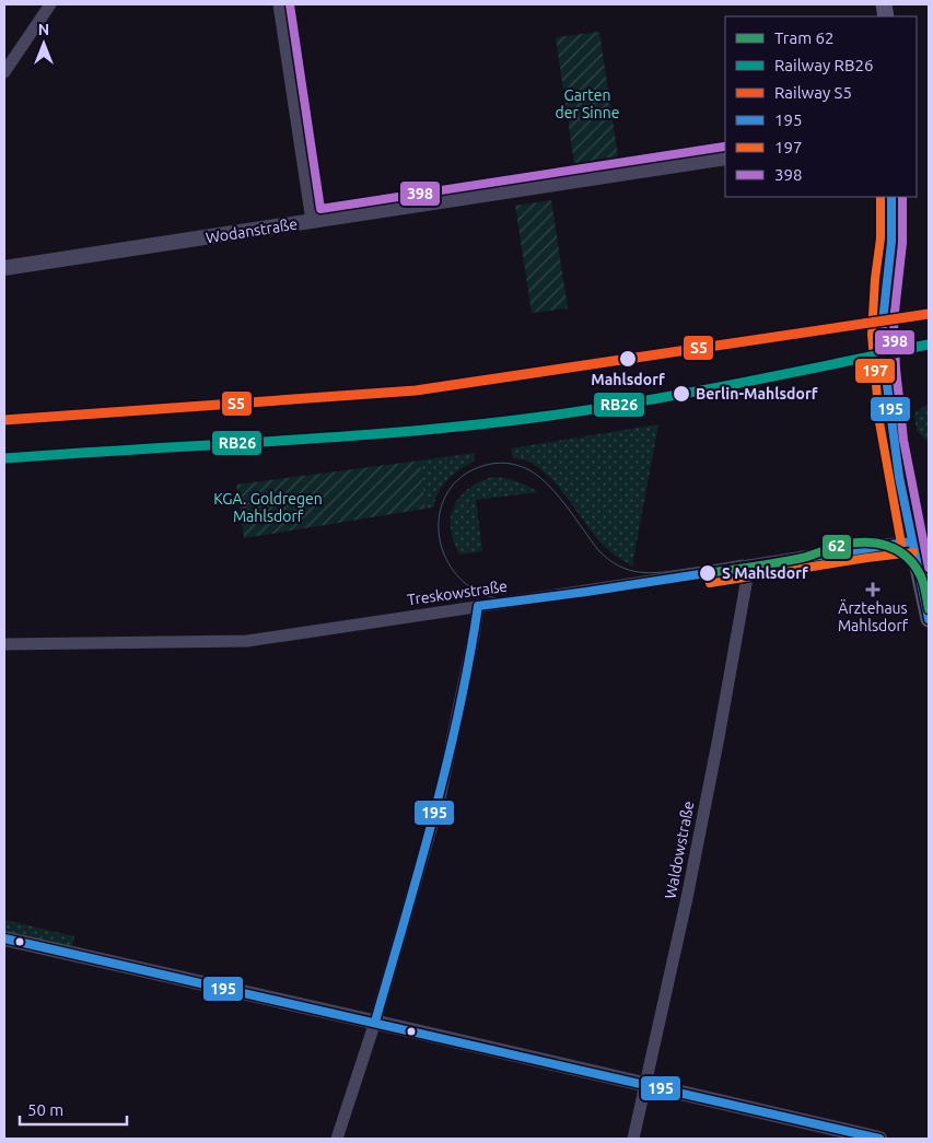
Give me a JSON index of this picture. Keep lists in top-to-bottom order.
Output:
{
  "streets": {
    "street": ["Wodanstraße", "Treskowstraße", "Waldowstraße"]
  },
  "crossings": [
    ["Treskowstraße", "Waldowstraße"]
  ],
  "parks": ["Garten der Sinne", "KGA. Goldregen Mahlsdorf"],
  "places": {
    "other": ["Mahlsdorf", "Berlin-Mahlsdorf", "S Mahlsdorf"],
    "health": ["Ärztehaus Mahlsdorf"]
  },
  "lines": [
    "transit line 398",
    "transit line 195",
    "transit line 197",
    "rail line S5",
    "rail line RB26",
    "tram line 62"
  ],
  "legend": [
    "Tram 62",
    "Railway RB26",
    "Railway S5",
    "195",
    "197",
    "398"
  ],
  "scale_bar": "50 m",
  "north": "top"
}
